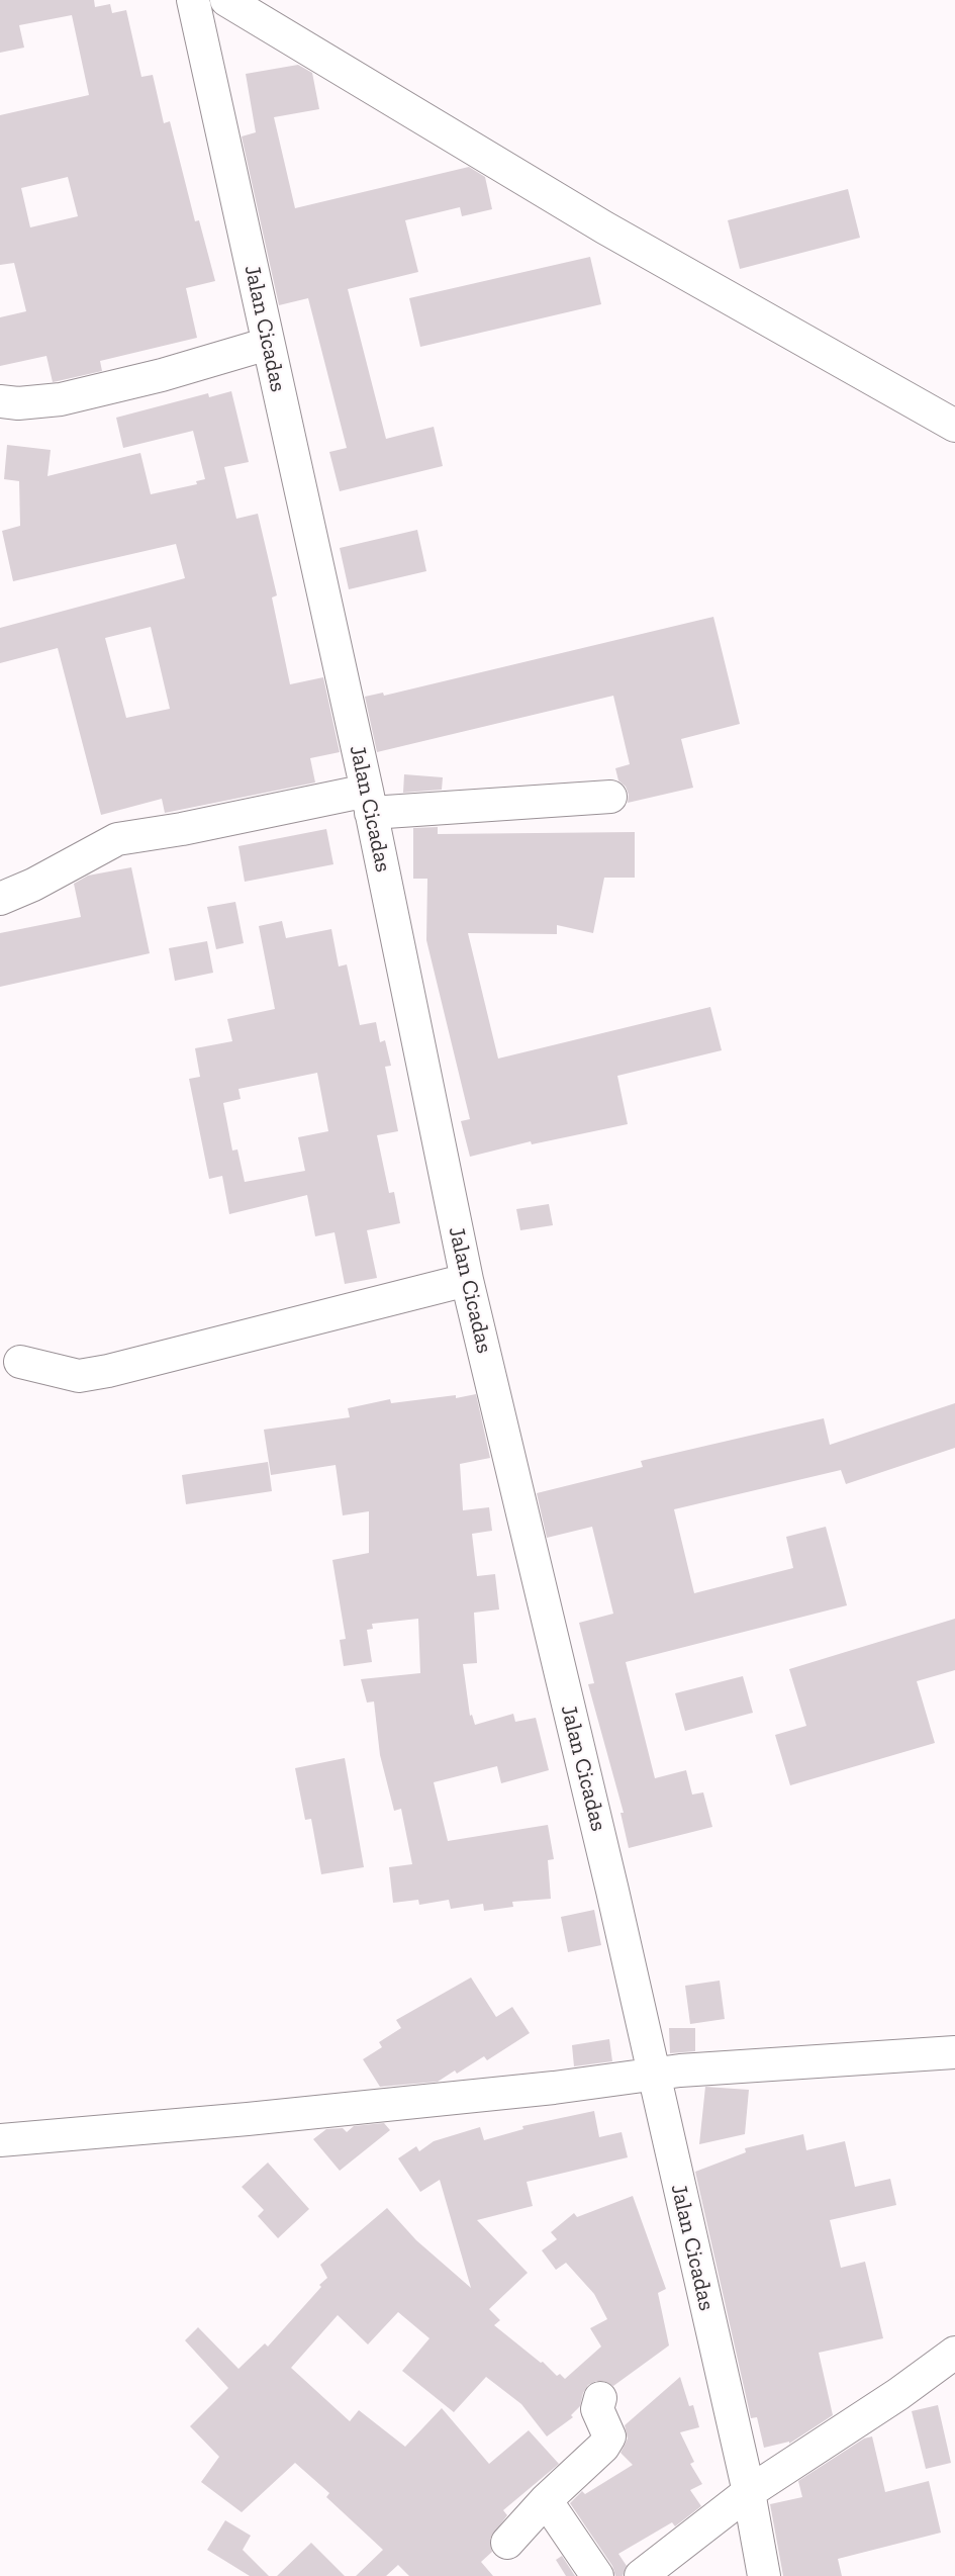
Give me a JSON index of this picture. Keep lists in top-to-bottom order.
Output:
{
  "streets": {
    "street": ["Jalan Cicadas"]
  }
}
